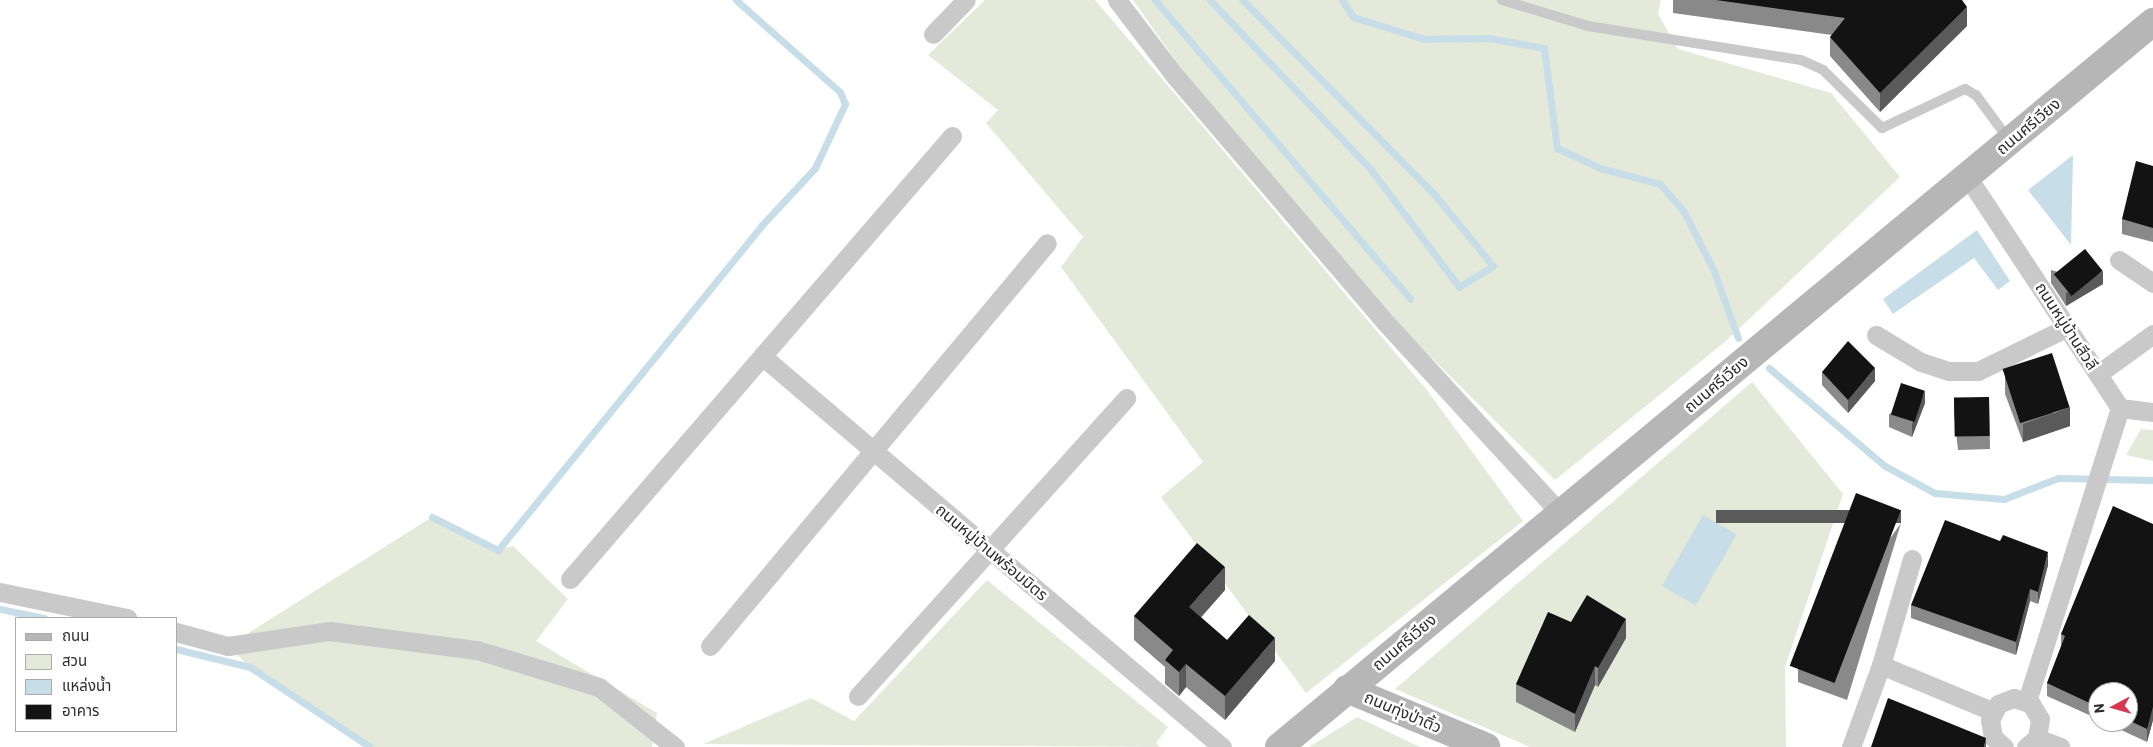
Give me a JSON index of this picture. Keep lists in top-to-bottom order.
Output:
{
  "streets": {
    "main road": ["ถนนศรีเวียง", "ถนนทุ่งป่าติ้ว"],
    "street": ["ถนนหมู่บ้านสีวลี", "ถนนหมู่บ้านพร้อมมิตร"]
  },
  "crossings": [
    ["ถนนศรีเวียง", "ถนนหมู่บ้านสีวลี"],
    ["ถนนศรีเวียง", "ถนนทุ่งป่าติ้ว"]
  ],
  "legend": [
    "ถนน",
    "สวน",
    "แหล่งน้ำ",
    "อาคาร"
  ],
  "north": "left"
}
